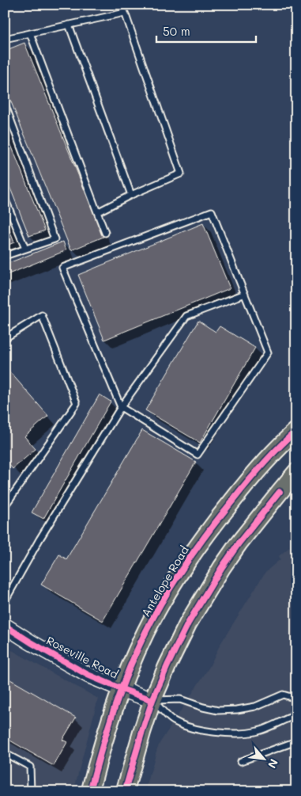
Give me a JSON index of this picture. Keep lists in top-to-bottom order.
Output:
{
  "streets": {
    "main road": ["Antelope Road", "Roseville Road"]
  },
  "crossings": [
    ["Antelope Road", "Roseville Road"]
  ],
  "scale_bar": "50 m",
  "north": "bottom right"
}
